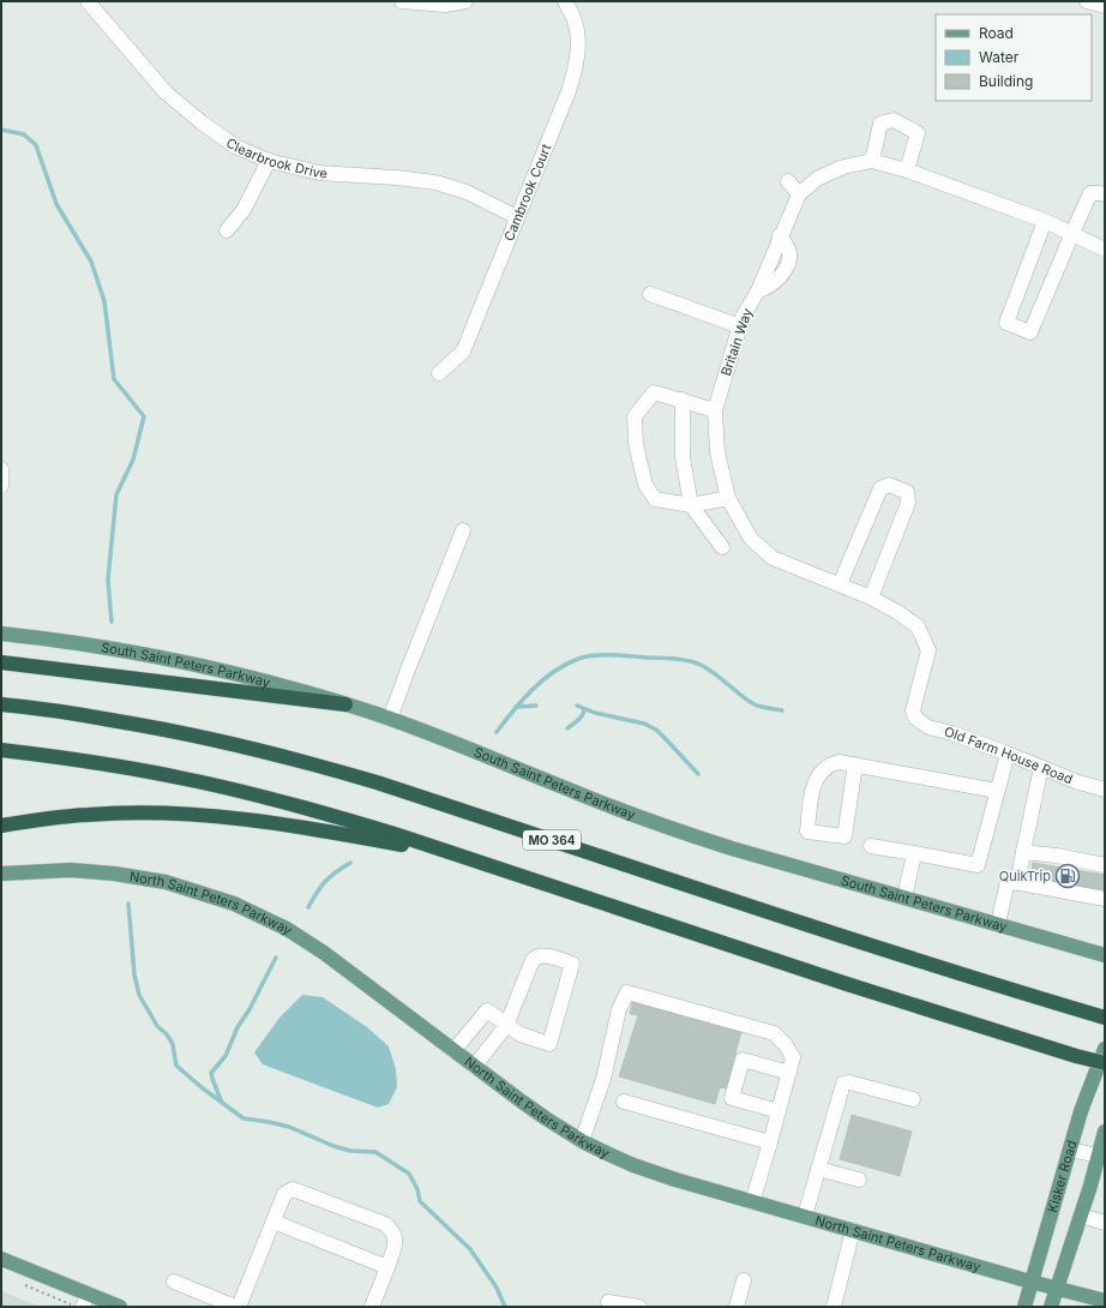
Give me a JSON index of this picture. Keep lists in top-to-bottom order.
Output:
{
  "streets": {
    "highway": ["MO 364"],
    "main road": ["South Saint Peters Parkway", "North Saint Peters Parkway", "Kisker Road"],
    "street": [
      "Clearbrook Drive",
      "Cambrook Court",
      "Britain Way",
      "Old Farm House Road"
    ]
  },
  "crossings": [
    ["Clearbrook Drive", "Cambrook Court"],
    ["Britain Way", "Old Farm House Road"],
    ["North Saint Peters Parkway", "Kisker Road"]
  ],
  "places": {
    "fuel station": ["QuikTrip"]
  },
  "legend": ["Road", "Water", "Building"]
}
